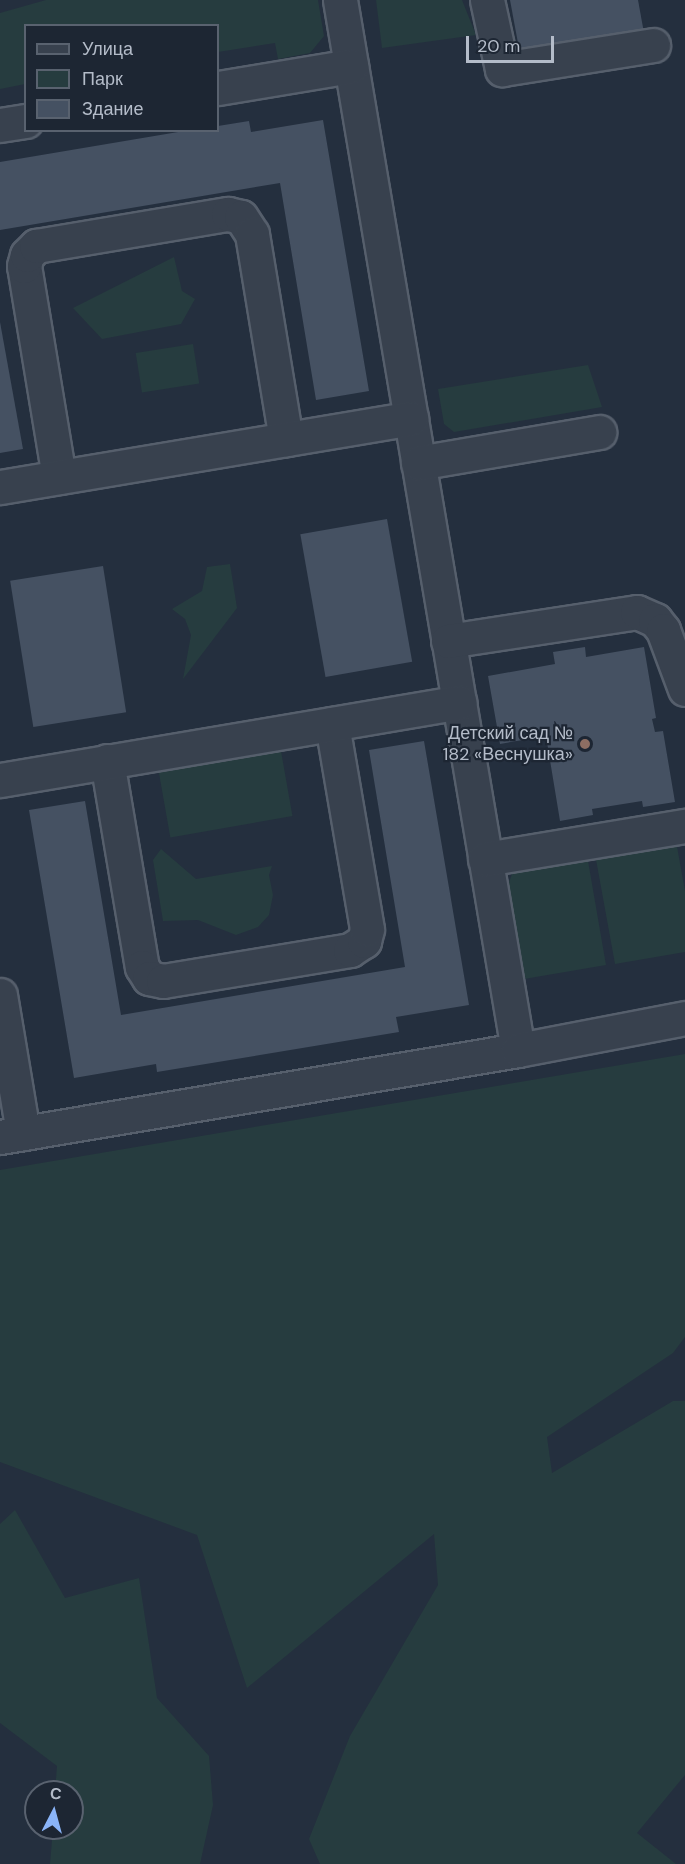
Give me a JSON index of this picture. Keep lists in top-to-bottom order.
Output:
{
  "places": ["Детский сад № 182 «Веснушка»"],
  "legend": ["Улица", "Парк", "Здание"],
  "scale_bar": "20 m",
  "north": "top"
}
